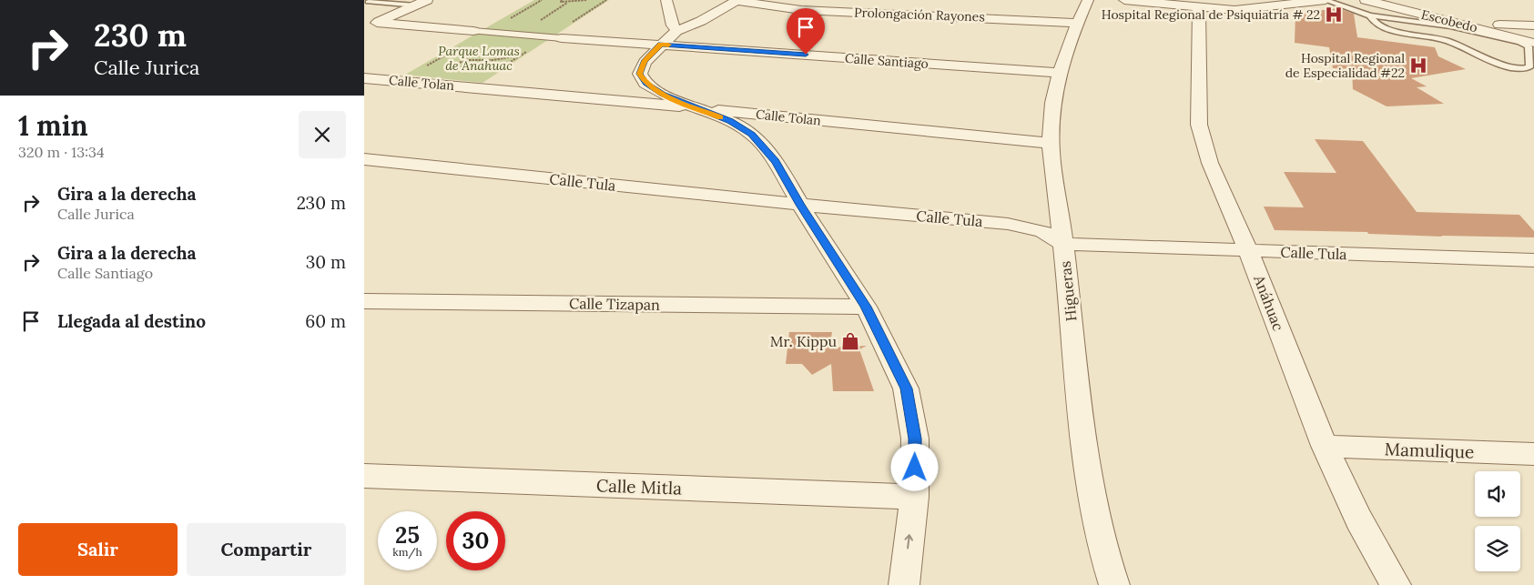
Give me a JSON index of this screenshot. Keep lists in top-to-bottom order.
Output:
{
  "streets": {
    "street": [
      "Prolongación Rayones",
      "Escobedo",
      "Calle Santiago",
      "Calle Tolan",
      "Calle Tula",
      "Higueras",
      "Anáhuac",
      "Calle Tizapan",
      "Mamulique",
      "Calle Mitla"
    ]
  },
  "crossings": [
    ["Prolongación Rayones", "Higueras"],
    ["Calle Santiago", "Higueras"],
    ["Calle Tolan", "Higueras"],
    ["Calle Tula", "Higueras"],
    ["Calle Tula", "Anáhuac"],
    ["Anáhuac", "Mamulique"]
  ],
  "parks": ["Parque Lomas de Anahuac"],
  "places": {
    "hospital": ["Hospital Regional de Psiquiatría # 22", "Hospital Regional de Especialidad #22"],
    "shop": ["Mr. Kippu"]
  },
  "page": {
    "turn": ["230 m", "Calle Jurica"],
    "heading": ["1 min", "320 m · 13:34"],
    "list": [
      {
        "name": "Gira a la derecha",
        "note": "Calle Jurica",
        "value": "230 m"
      },
      {
        "name": "Gira a la derecha",
        "note": "Calle Santiago",
        "value": "30 m"
      },
      {
        "name": "Llegada al destino",
        "value": "60 m"
      }
    ],
    "speed": "25 km/h",
    "limit": "30",
    "buttons": ["Salir", "Compartir"]
  }
}
